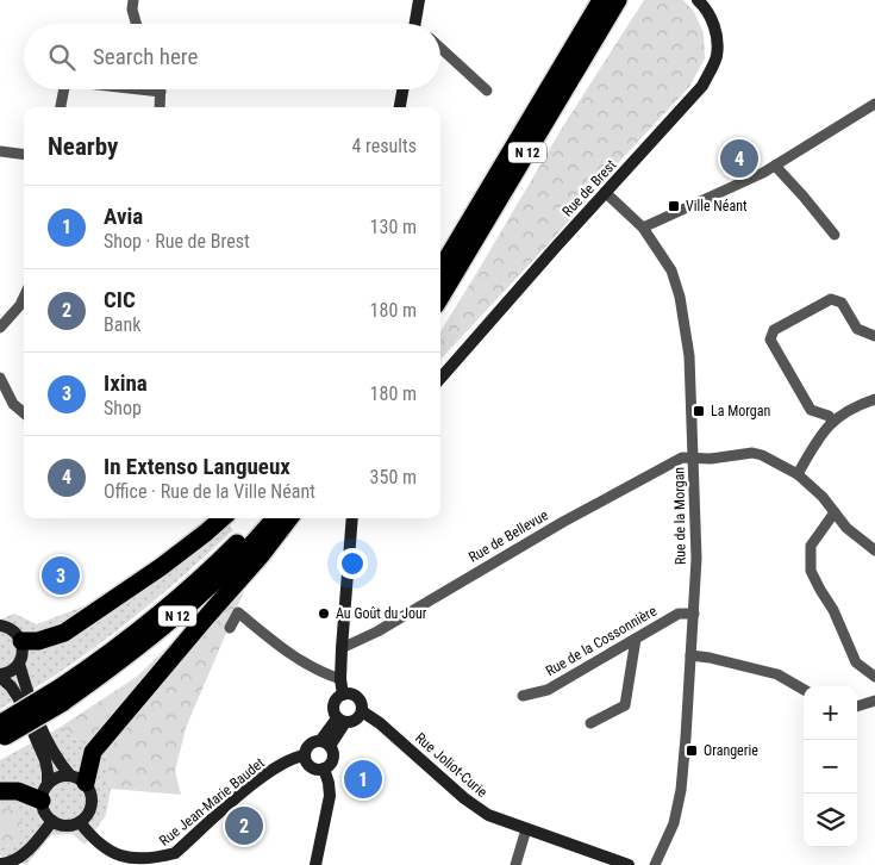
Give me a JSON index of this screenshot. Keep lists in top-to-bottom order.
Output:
{
  "streets": {
    "highway": ["N 12"],
    "street": [
      "Rue de Brest",
      "Rue de la Morgan",
      "Rue de Bellevue",
      "Rue de la Cossonnière",
      "Rue Joliot-Curie",
      "Rue Jean-Marie Baudet"
    ]
  },
  "crossings": [
    ["Rue de Brest", "Rue de la Morgan"],
    ["Rue de la Morgan", "Rue de Bellevue"],
    ["Rue de la Morgan", "Rue de la Cossonnière"]
  ],
  "places": {
    "transit": ["Ville Néant", "La Morgan", "Orangerie"],
    "other": ["Au Goût du Jour"]
  },
  "page": {
    "search": "Search here",
    "heading": ["Nearby", "4 results"],
    "pins": [
      "4",
      "3",
      "1",
      "2"
    ],
    "list": [
      {
        "mark": "1",
        "name": "Avia",
        "note": "Shop · Rue de Brest",
        "value": "130 m"
      },
      {
        "mark": "2",
        "name": "CIC",
        "note": "Bank",
        "value": "180 m"
      },
      {
        "mark": "3",
        "name": "Ixina",
        "note": "Shop",
        "value": "180 m"
      },
      {
        "mark": "4",
        "name": "In Extenso Langueux",
        "note": "Office · Rue de la Ville Néant",
        "value": "350 m"
      }
    ],
    "map_buttons": ["+", "−"]
  }
}
